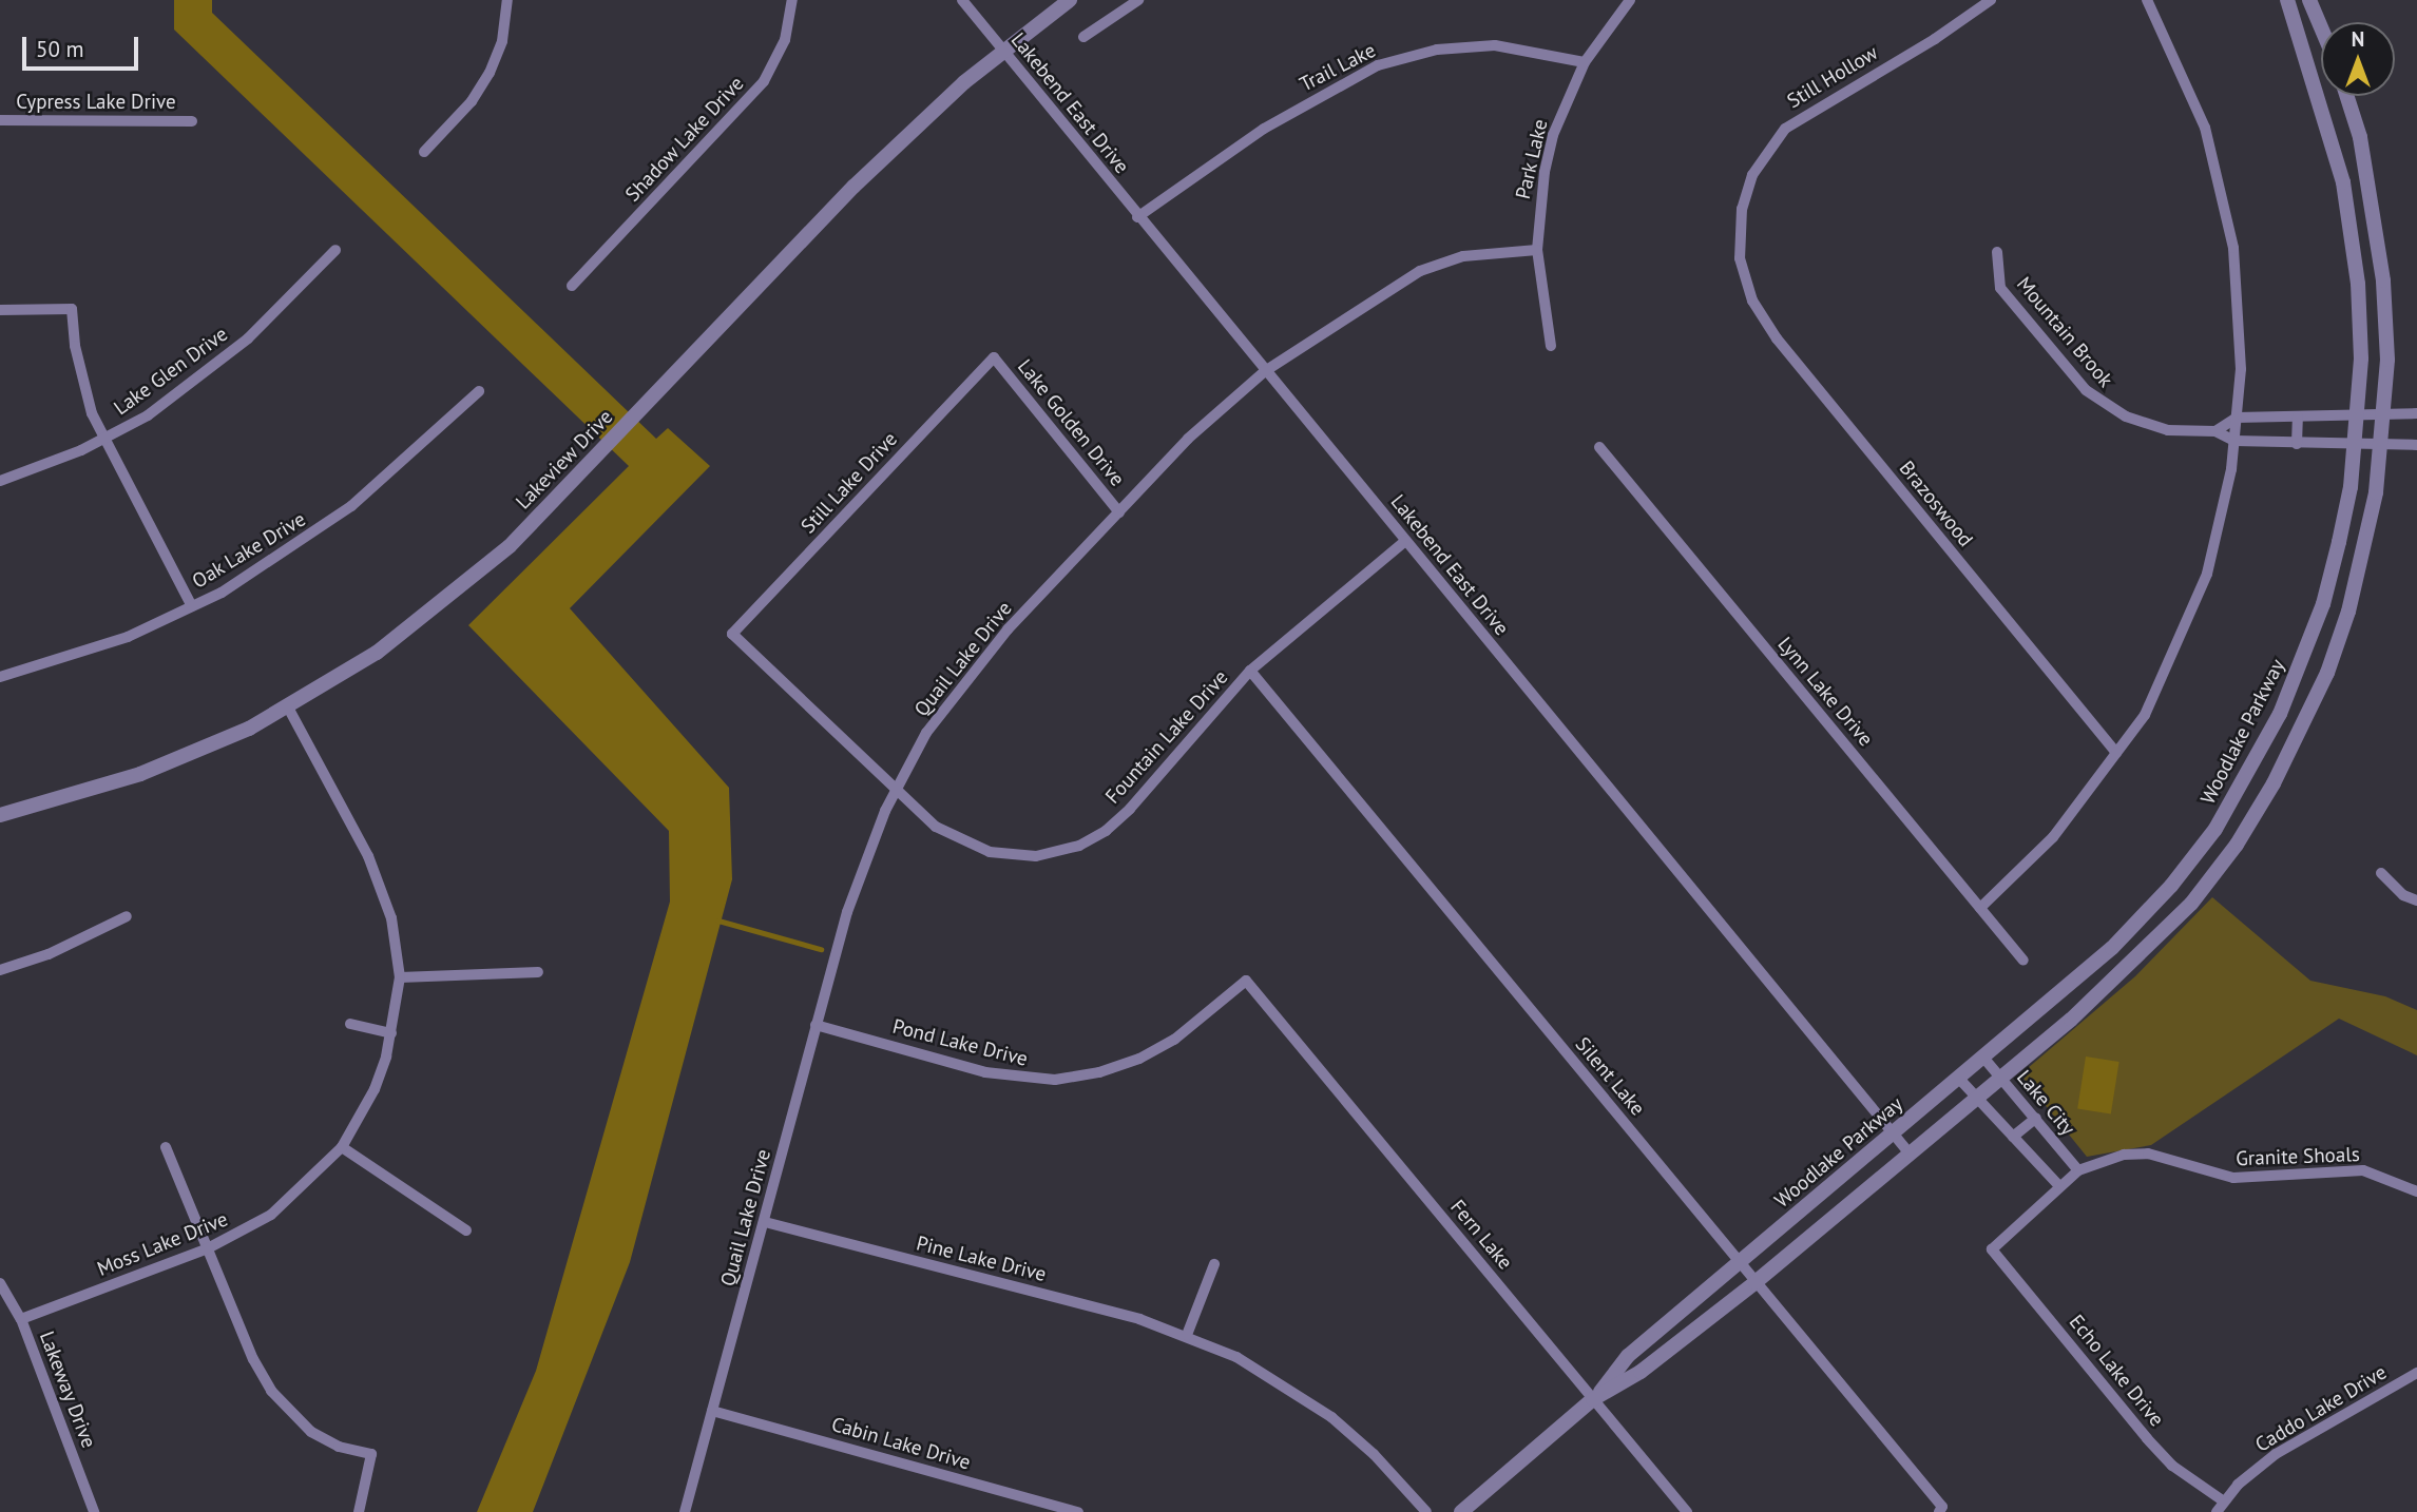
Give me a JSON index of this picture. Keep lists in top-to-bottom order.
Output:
{
  "streets": {
    "street": [
      "Trail Lake",
      "Still Hollow",
      "Cypress Lake Drive",
      "Lakebend East Drive",
      "Shadow Lake Drive",
      "Park Lake",
      "Mountain Brook",
      "Lake Glen Drive",
      "Lake Golden Drive",
      "Lakeview Drive",
      "Still Lake Drive",
      "Brazoswood",
      "Oak Lake Drive",
      "Quail Lake Drive",
      "Lynn Lake Drive",
      "Woodlake Parkway",
      "Fountain Lake Drive",
      "Pond Lake Drive",
      "Silent Lake",
      "Lake City",
      "Granite Shoals",
      "Fern Lake",
      "Moss Lake Drive",
      "Pine Lake Drive",
      "Echo Lake Drive",
      "Lakeway Drive",
      "Caddo Lake Drive",
      "Cabin Lake Drive"
    ]
  },
  "crossings": [
    ["Trail Lake", "Lakebend East Drive"],
    ["Trail Lake", "Park Lake"],
    ["Still Hollow", "Brazoswood"],
    ["Lakebend East Drive", "Lakeview Drive"],
    ["Lakebend East Drive", "Quail Lake Drive"],
    ["Lakebend East Drive", "Woodlake Parkway"],
    ["Lakebend East Drive", "Fountain Lake Drive"],
    ["Park Lake", "Quail Lake Drive"],
    ["Mountain Brook", "Woodlake Parkway"],
    ["Lake Golden Drive", "Still Lake Drive"],
    ["Lake Golden Drive", "Quail Lake Drive"],
    ["Lakeview Drive", "Moss Lake Drive"],
    ["Still Lake Drive", "Fountain Lake Drive"],
    ["Quail Lake Drive", "Fountain Lake Drive"],
    ["Quail Lake Drive", "Pond Lake Drive"],
    ["Quail Lake Drive", "Pine Lake Drive"],
    ["Quail Lake Drive", "Cabin Lake Drive"],
    ["Woodlake Parkway", "Silent Lake"],
    ["Woodlake Parkway", "Lake City"],
    ["Woodlake Parkway", "Fern Lake"],
    ["Fountain Lake Drive", "Silent Lake"],
    ["Pond Lake Drive", "Fern Lake"],
    ["Lake City", "Granite Shoals"],
    ["Granite Shoals", "Echo Lake Drive"],
    ["Moss Lake Drive", "Lakeway Drive"],
    ["Echo Lake Drive", "Caddo Lake Drive"]
  ],
  "scale_bar": "50 m",
  "north": "top"
}
